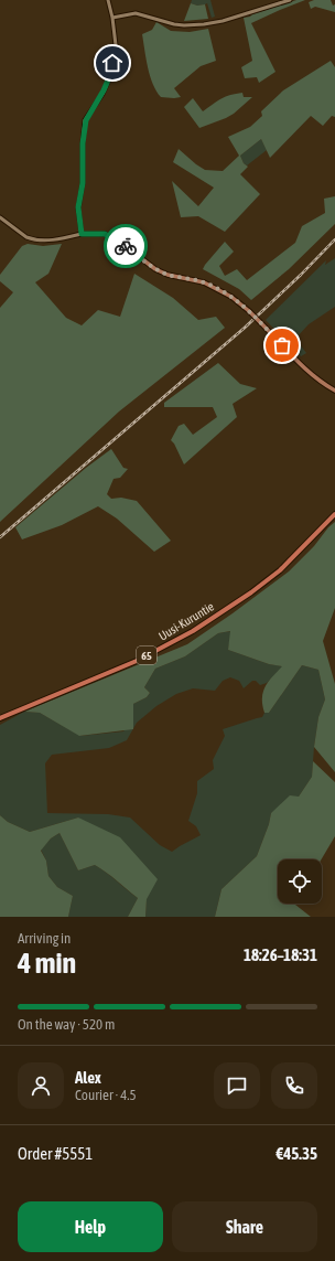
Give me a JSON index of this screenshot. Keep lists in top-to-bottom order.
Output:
{
  "streets": {
    "main road": ["Uusi-Kuruntie", "65"]
  },
  "page": {
    "heading": ["4 min", "Arriving in", "18:26–18:31"],
    "panel": [
      "Alex",
      "Courier · 4.5",
      "Order #5551",
      "€45.35"
    ],
    "bar": "On the way · 520 m",
    "buttons": ["Help", "Share"]
  }
}
